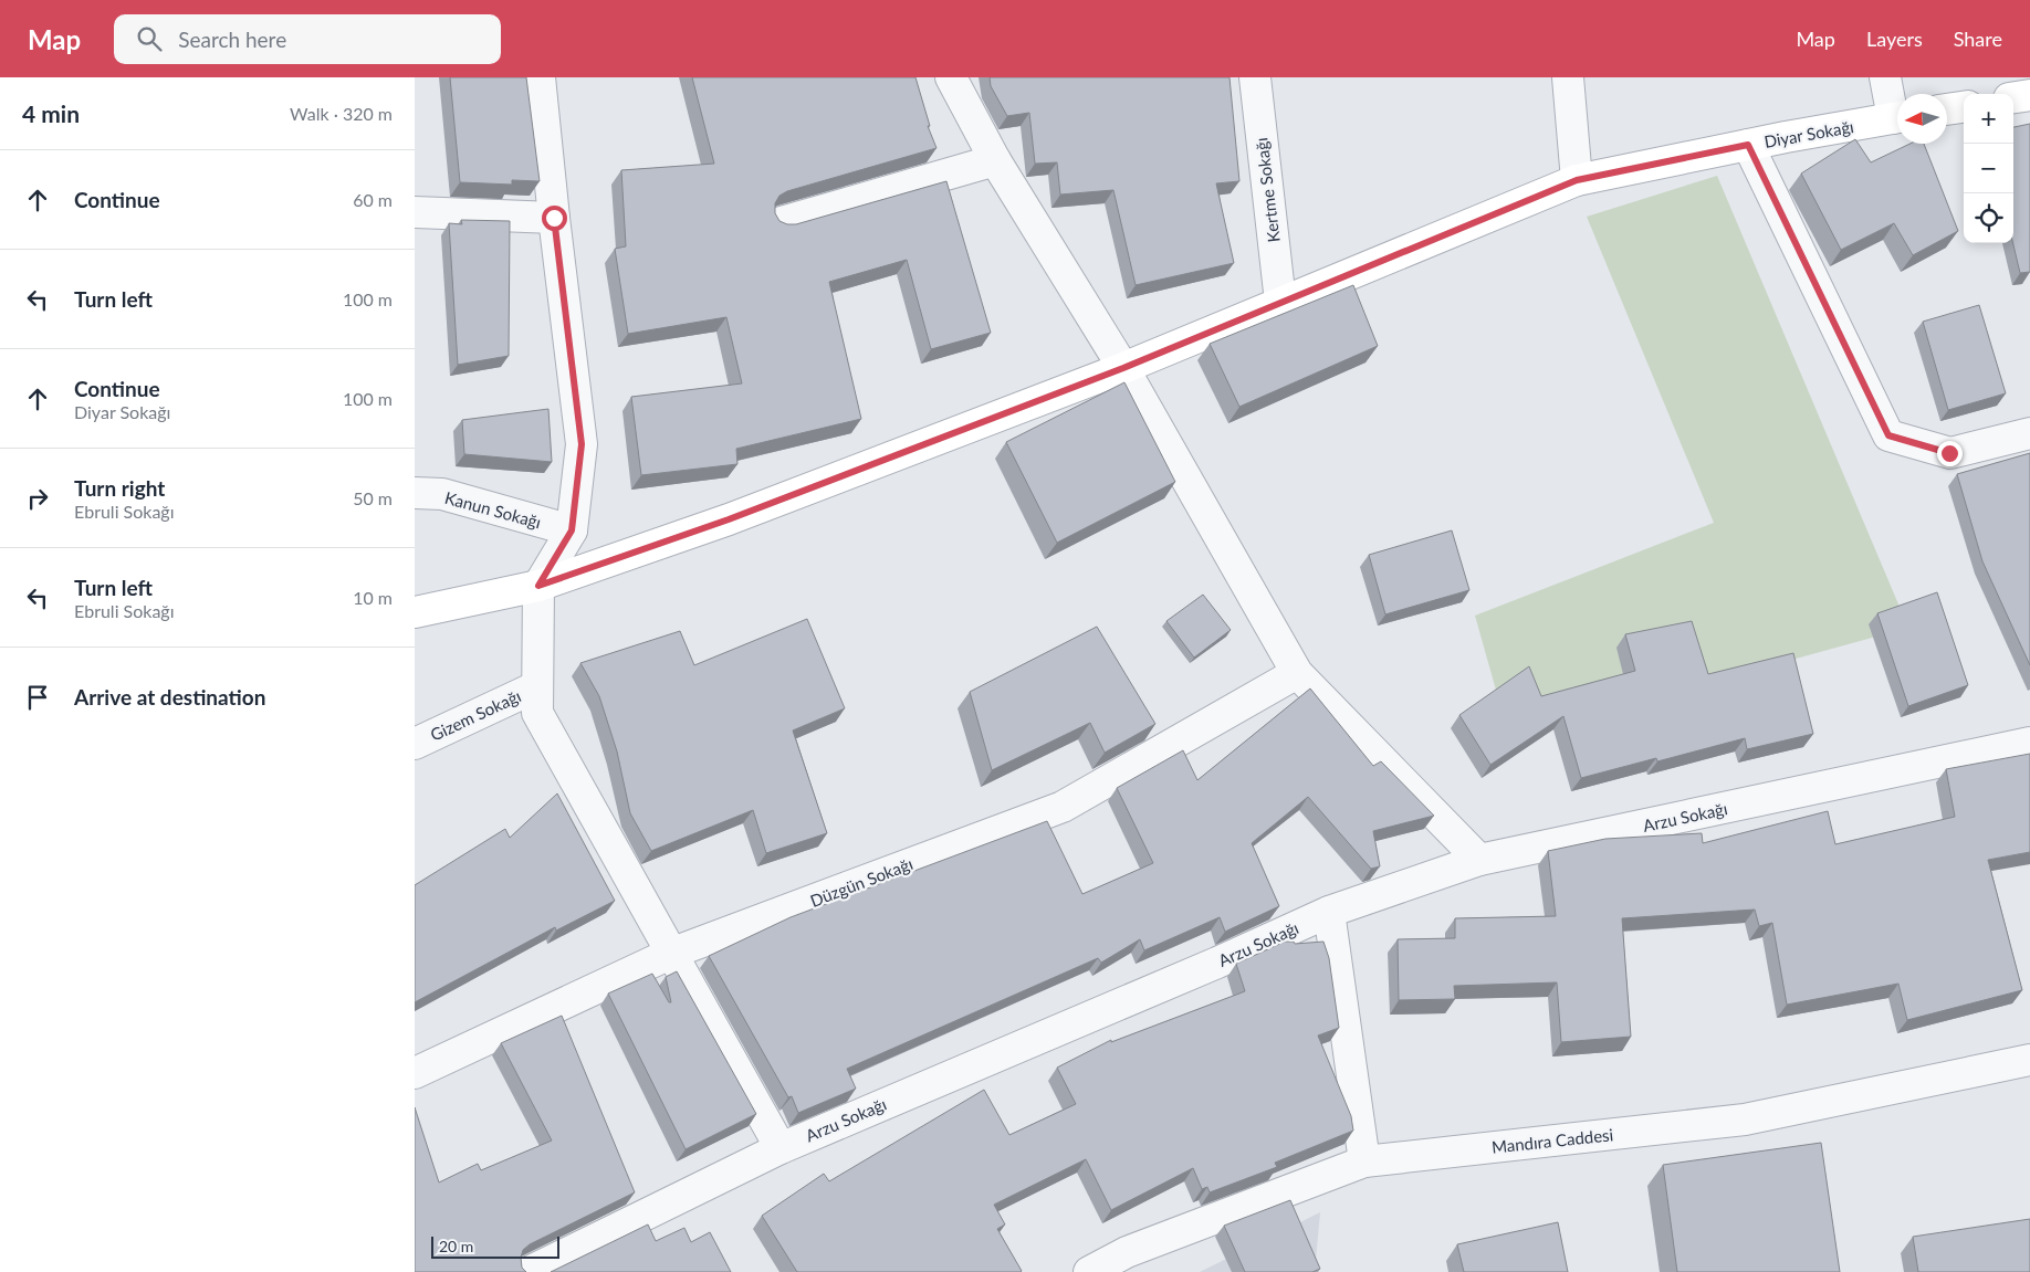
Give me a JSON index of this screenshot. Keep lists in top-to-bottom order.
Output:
{
  "streets": {
    "street": [
      "Diyar Sokağı",
      "Kertme Sokağı",
      "Kanun Sokağı",
      "Gizem Sokağı",
      "Arzu Sokağı",
      "Düzgün Sokağı",
      "Mandıra Caddesi"
    ]
  },
  "crossings": [
    ["Diyar Sokağı", "Kertme Sokağı"]
  ],
  "scale_bar": "20 m",
  "north": "left",
  "page": {
    "header": "Map",
    "search": "Search here",
    "nav": ["Map", "Layers", "Share"],
    "heading": ["4 min", "Walk · 320 m"],
    "map_buttons": ["+", "−"],
    "list": [
      ["Continue", "60 m"],
      ["Turn left", "100 m"],
      ["Continue", "Diyar Sokağı", "100 m"],
      ["Turn right", "Ebruli Sokağı", "50 m"],
      ["Turn left", "Ebruli Sokağı", "10 m"],
      "Arrive at destination"
    ],
    "scale": "20 m"
  }
}
